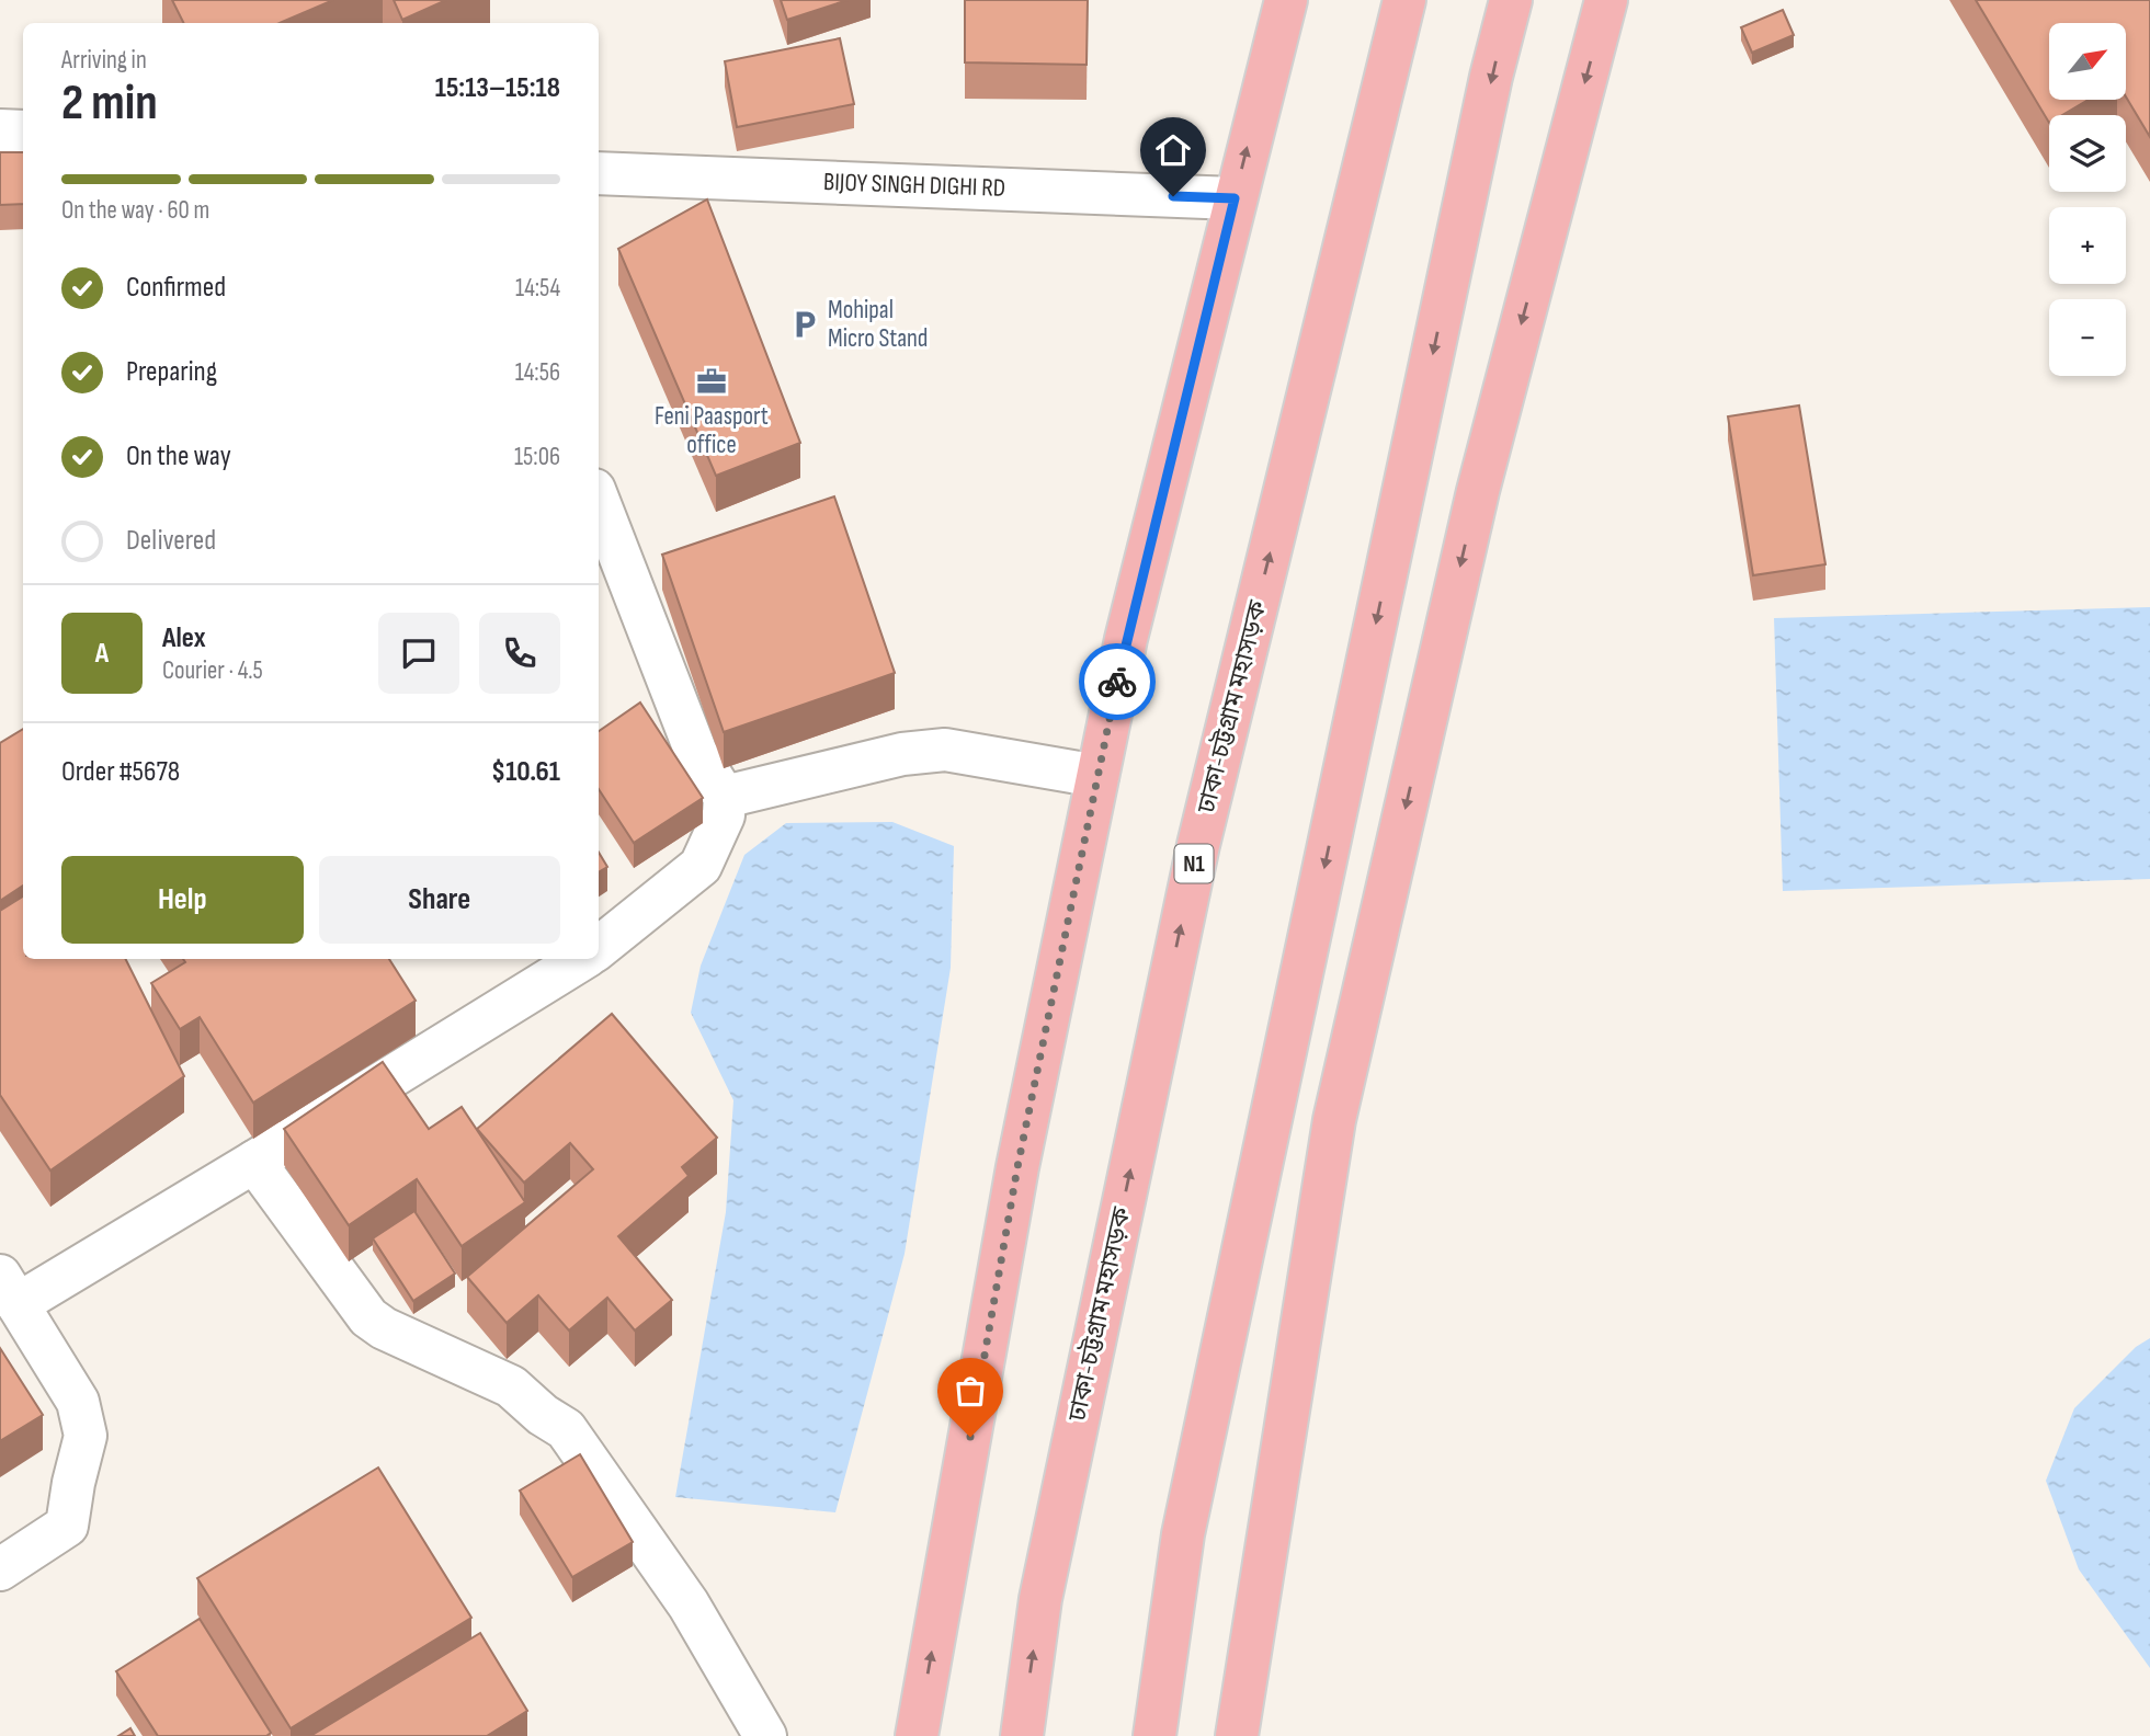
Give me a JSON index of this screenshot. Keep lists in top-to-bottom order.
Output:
{
  "streets": {
    "highway": ["ঢাকা-চট্টগ্রাম মহাসড়ক", "N1"],
    "street": ["BIJOY SINGH DIGHI RD"]
  },
  "places": {
    "parking": ["Mohipal Micro Stand"],
    "office": ["Feni Paasport office"]
  },
  "north": "top right",
  "page": {
    "map_buttons": ["+", "−"],
    "heading": ["2 min", "Arriving in", "15:13–15:18"],
    "panel": [
      "Alex",
      "Courier · 4.5",
      "Order #5678",
      "$10.61"
    ],
    "bar": "On the way · 60 m",
    "list": [
      ["Confirmed", "14:54"],
      ["Preparing", "14:56"],
      ["On the way", "15:06"],
      "Delivered"
    ],
    "round": "A",
    "buttons": ["Help", "Share"]
  }
}
